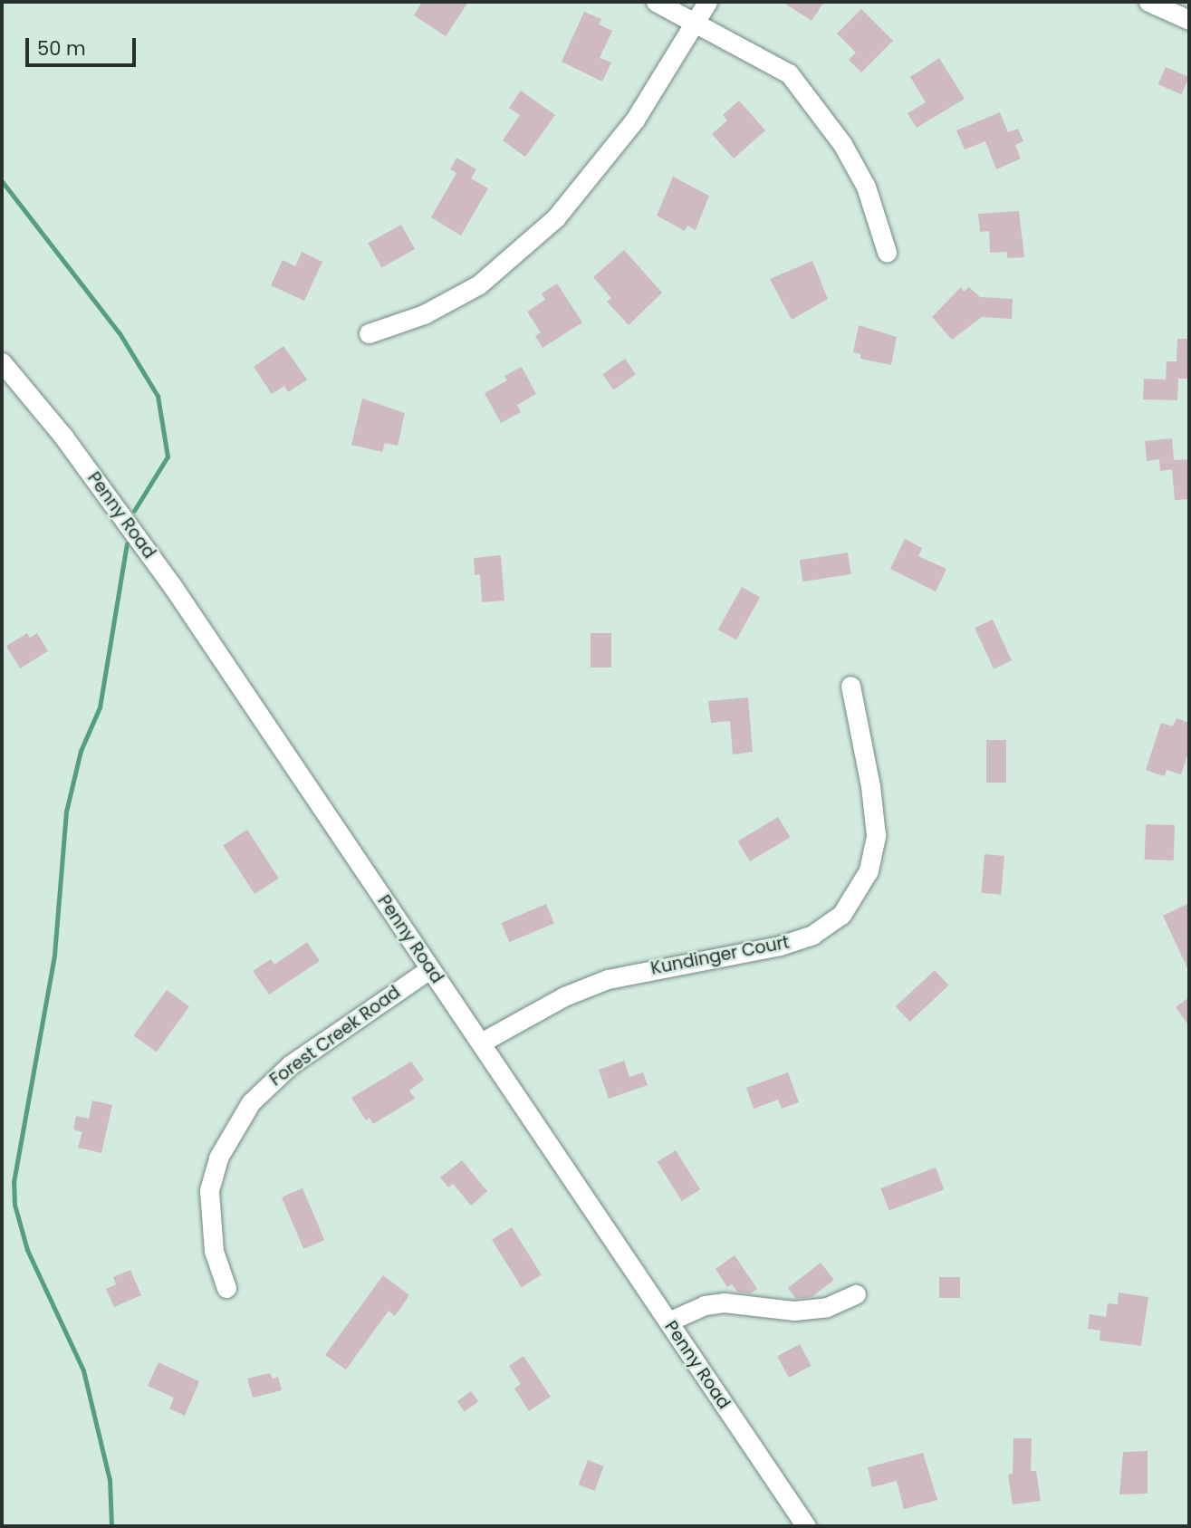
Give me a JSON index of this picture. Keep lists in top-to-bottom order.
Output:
{
  "streets": {
    "street": ["Penny Road", "Kundinger Court", "Forest Creek Road"]
  },
  "crossings": [
    ["Penny Road", "Kundinger Court"],
    ["Penny Road", "Forest Creek Road"]
  ],
  "scale_bar": "50 m"
}
